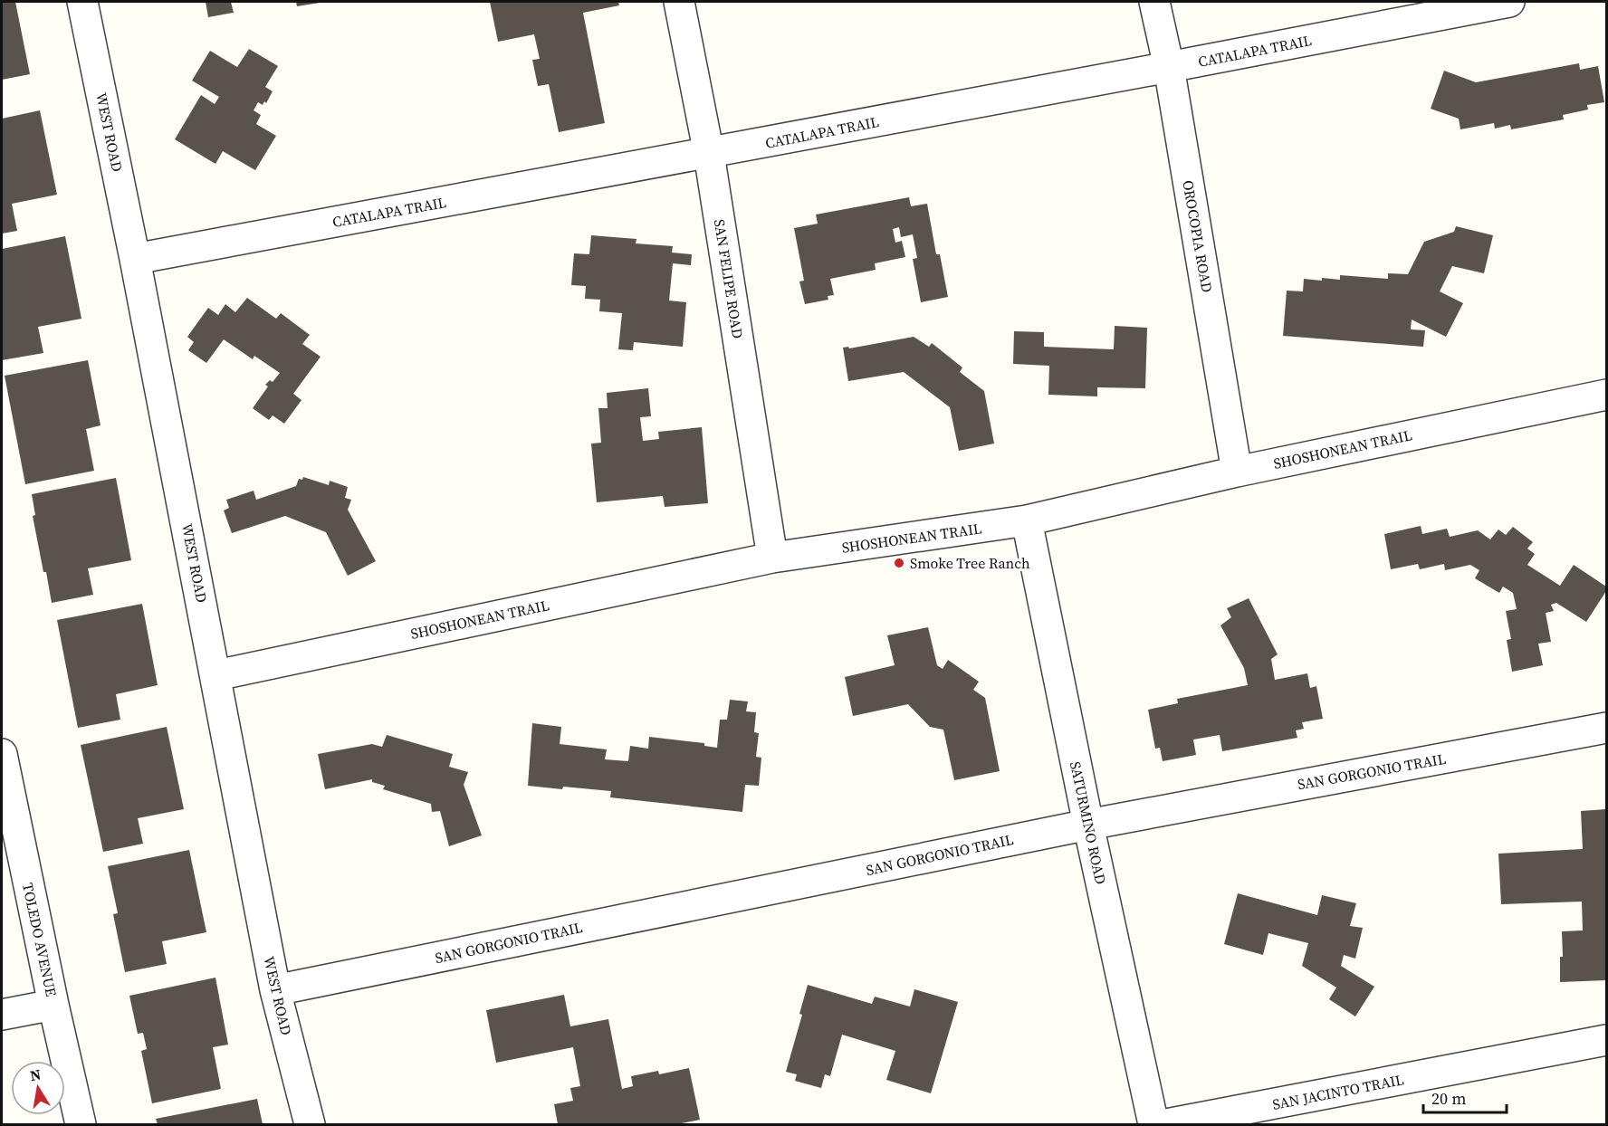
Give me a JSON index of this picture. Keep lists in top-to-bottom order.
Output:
{
  "streets": {
    "street": [
      "CATALAPA TRAIL",
      "WEST ROAD",
      "OROCOPIA ROAD",
      "SAN FELIPE ROAD",
      "SHOSHONEAN TRAIL",
      "SAN GORGONIO TRAIL",
      "SATURMINO ROAD",
      "TOLEDO AVENUE",
      "SAN JACINTO TRAIL"
    ]
  },
  "crossings": [
    ["CATALAPA TRAIL", "WEST ROAD"],
    ["CATALAPA TRAIL", "OROCOPIA ROAD"],
    ["CATALAPA TRAIL", "SAN FELIPE ROAD"],
    ["WEST ROAD", "SHOSHONEAN TRAIL"],
    ["WEST ROAD", "SAN GORGONIO TRAIL"],
    ["OROCOPIA ROAD", "SHOSHONEAN TRAIL"],
    ["SAN FELIPE ROAD", "SHOSHONEAN TRAIL"],
    ["SHOSHONEAN TRAIL", "SATURMINO ROAD"],
    ["SAN GORGONIO TRAIL", "SATURMINO ROAD"]
  ],
  "places": ["Smoke Tree Ranch"],
  "scale_bar": "20 m",
  "north": "top"
}
